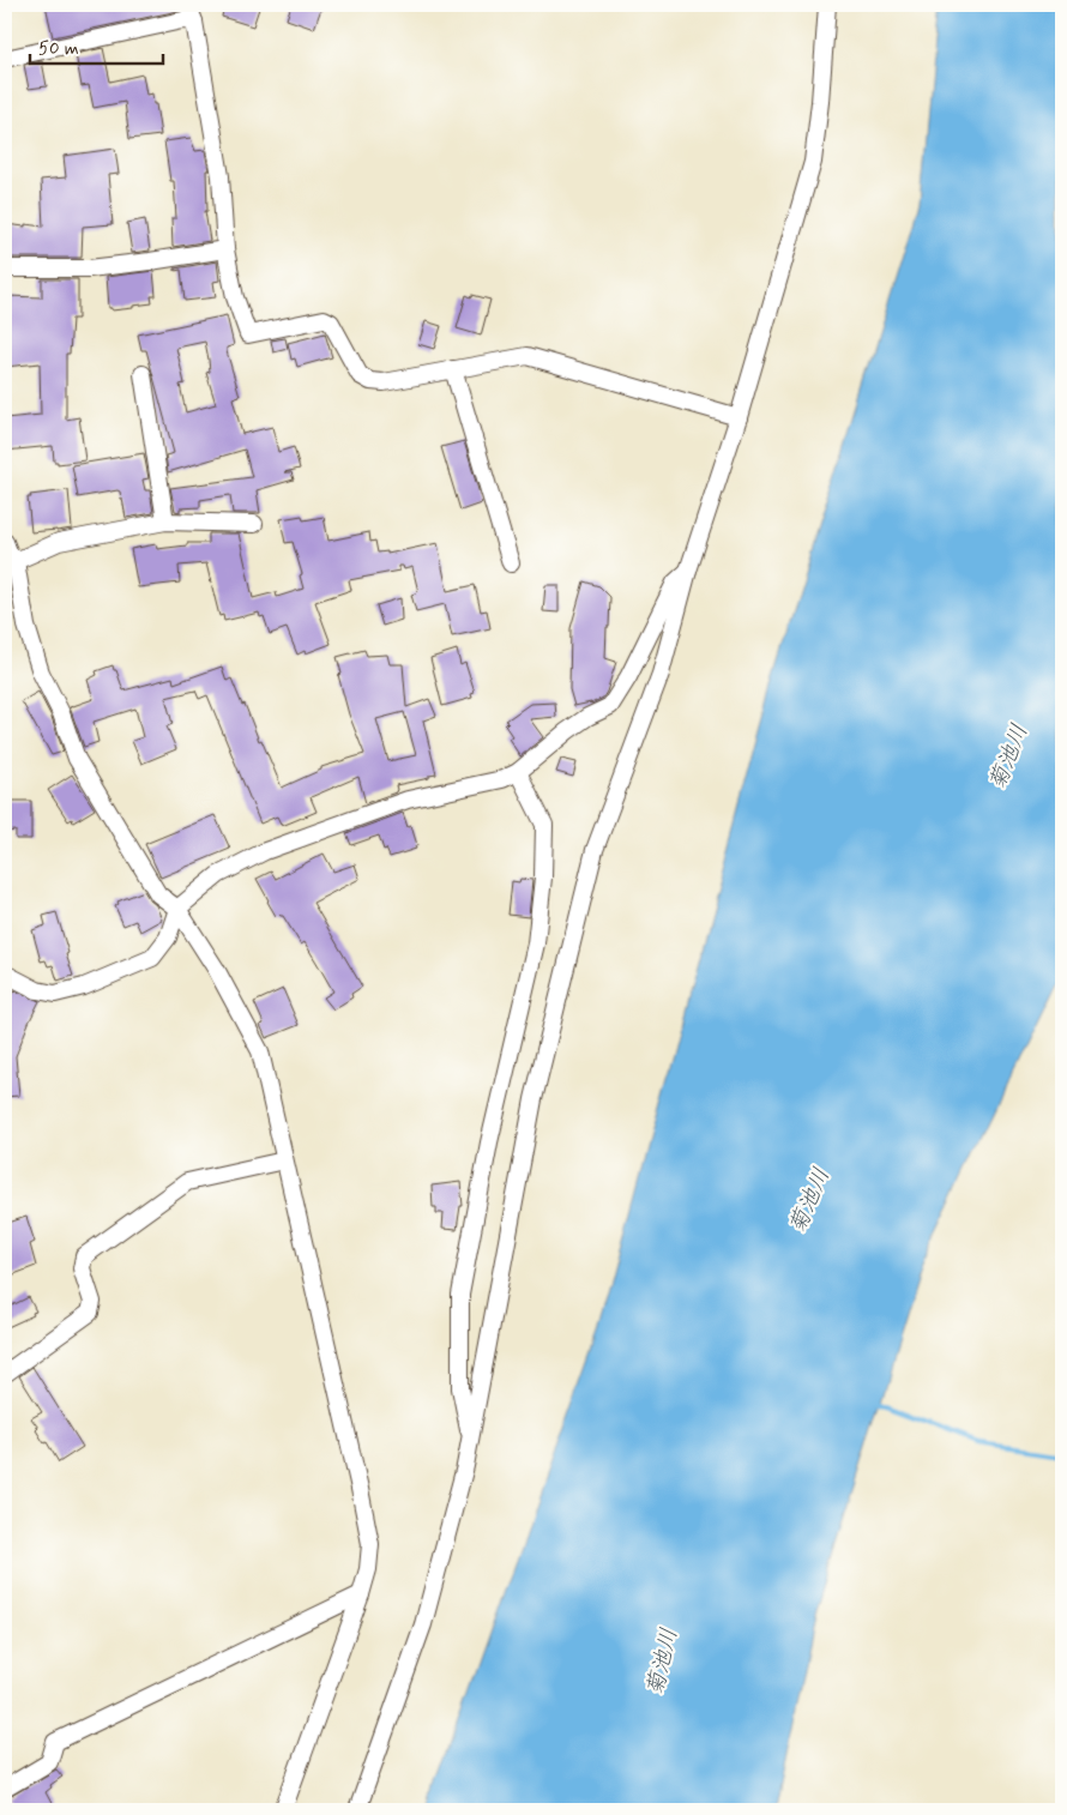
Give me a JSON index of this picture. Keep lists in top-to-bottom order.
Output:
{
  "water": ["菊池川"],
  "scale_bar": "50 m"
}
